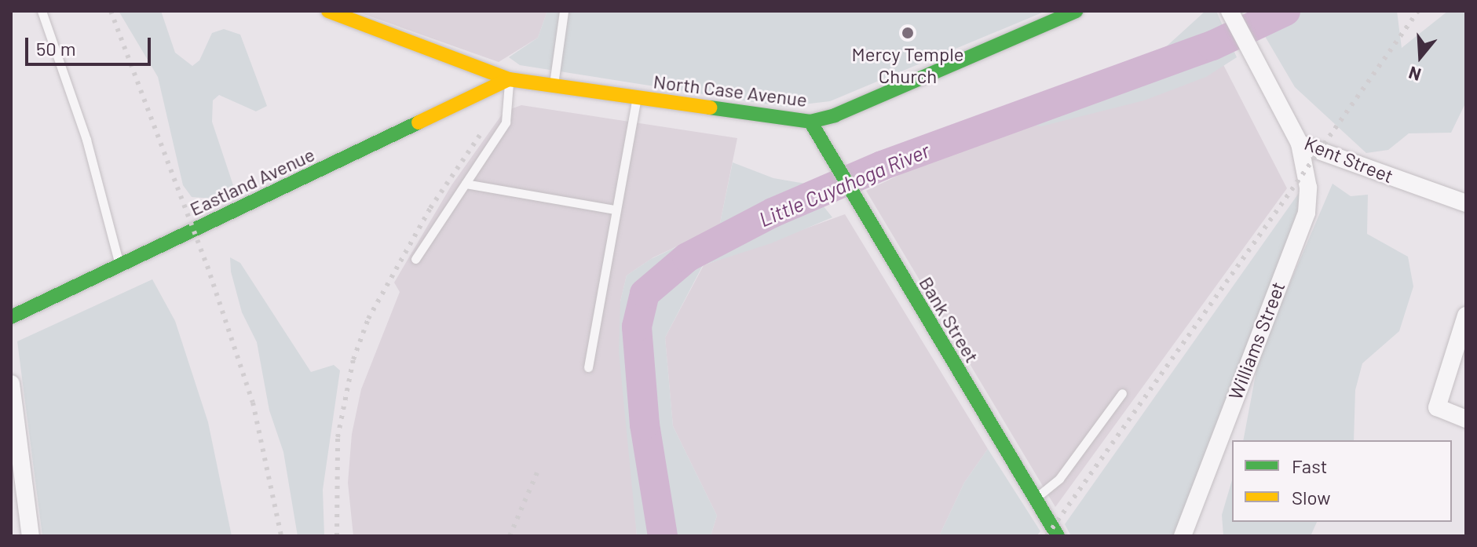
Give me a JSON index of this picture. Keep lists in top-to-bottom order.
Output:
{
  "streets": {
    "street": [
      "North Case Avenue",
      "Kent Street",
      "Eastland Avenue",
      "Bank Street",
      "Williams Street"
    ]
  },
  "crossings": [
    ["North Case Avenue", "Eastland Avenue"],
    ["North Case Avenue", "Bank Street"],
    ["Kent Street", "Williams Street"]
  ],
  "water": ["Little Cuyahoga River"],
  "places": ["Mercy Temple Church"],
  "legend": ["Fast", "Slow"],
  "scale_bar": "50 m",
  "north": "bottom"
}
